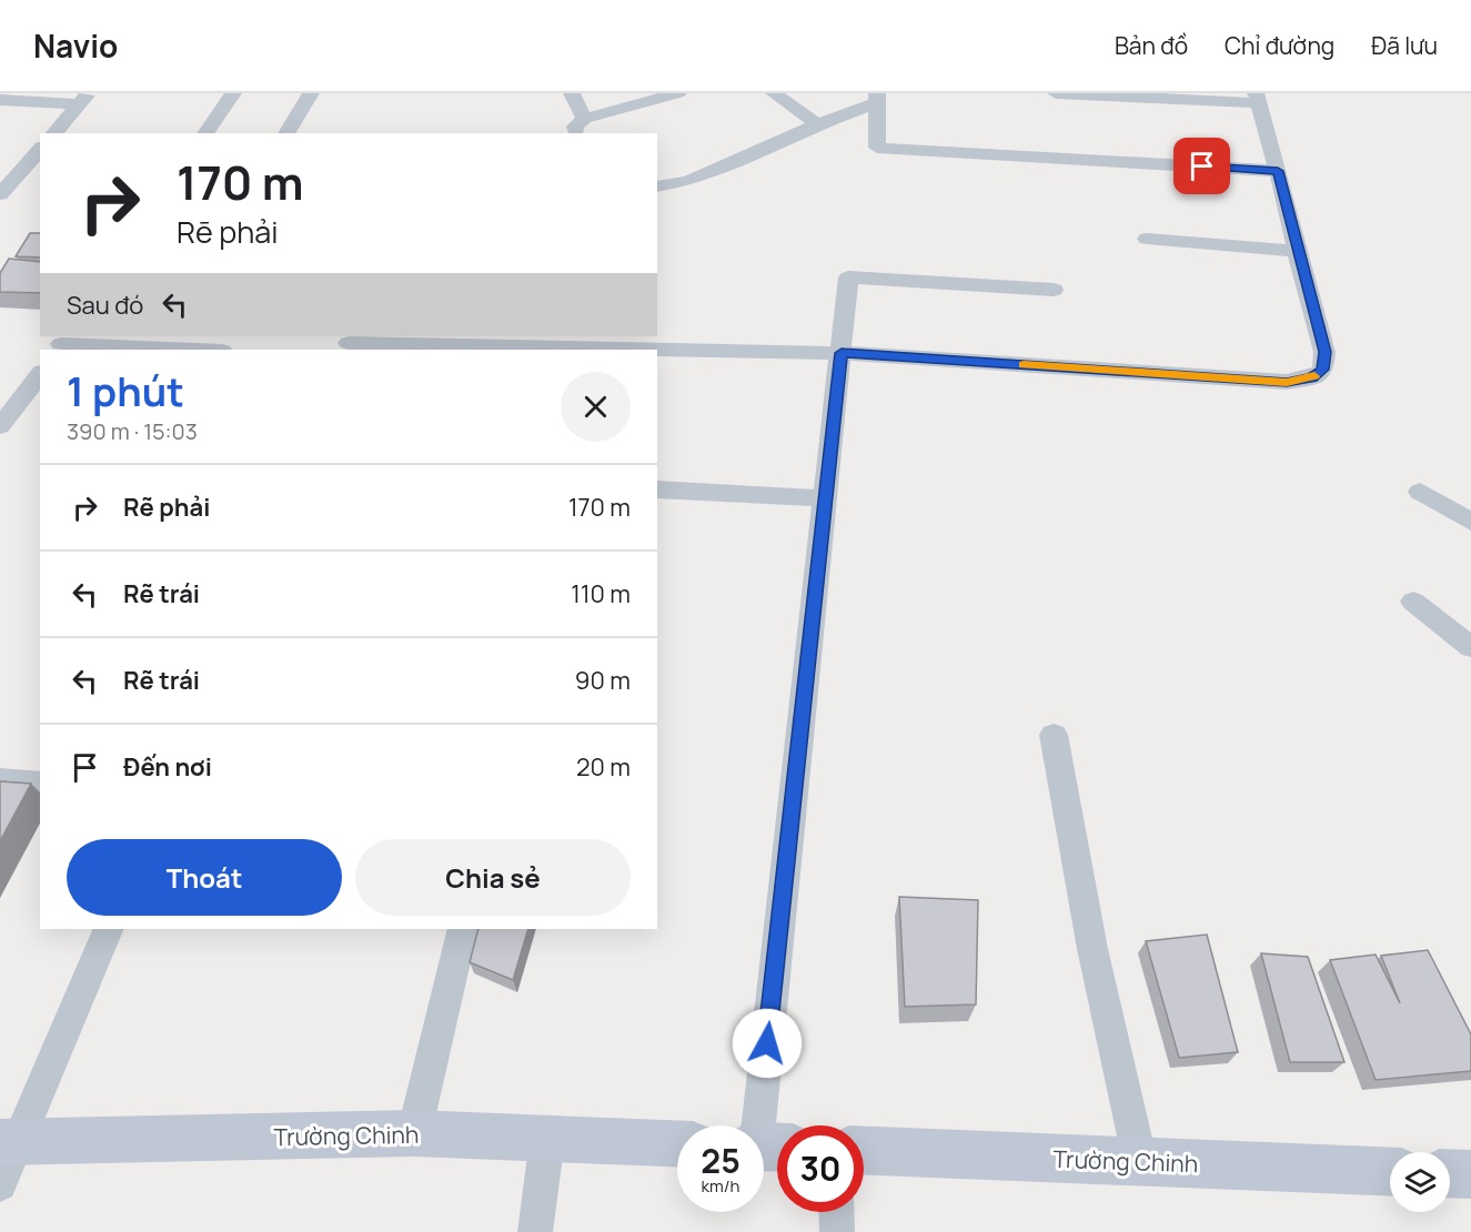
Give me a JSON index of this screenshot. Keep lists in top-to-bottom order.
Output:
{
  "streets": {
    "main road": ["Trường Chinh"]
  },
  "page": {
    "header": "Navio",
    "nav": ["Bản đồ", "Chỉ đường", "Đã lưu"],
    "turn": ["170 m", "Rẽ phải"],
    "then": "Sau đó",
    "heading": ["1 phút", "390 m · 15:03"],
    "list": [
      {
        "name": "Rẽ phải",
        "value": "170 m"
      },
      {
        "name": "Rẽ trái",
        "value": "110 m"
      },
      {
        "name": "Rẽ trái",
        "value": "90 m"
      },
      {
        "name": "Đến nơi",
        "value": "20 m"
      }
    ],
    "buttons": ["Thoát", "Chia sẻ"],
    "speed": "25 km/h",
    "limit": "30"
  }
}
